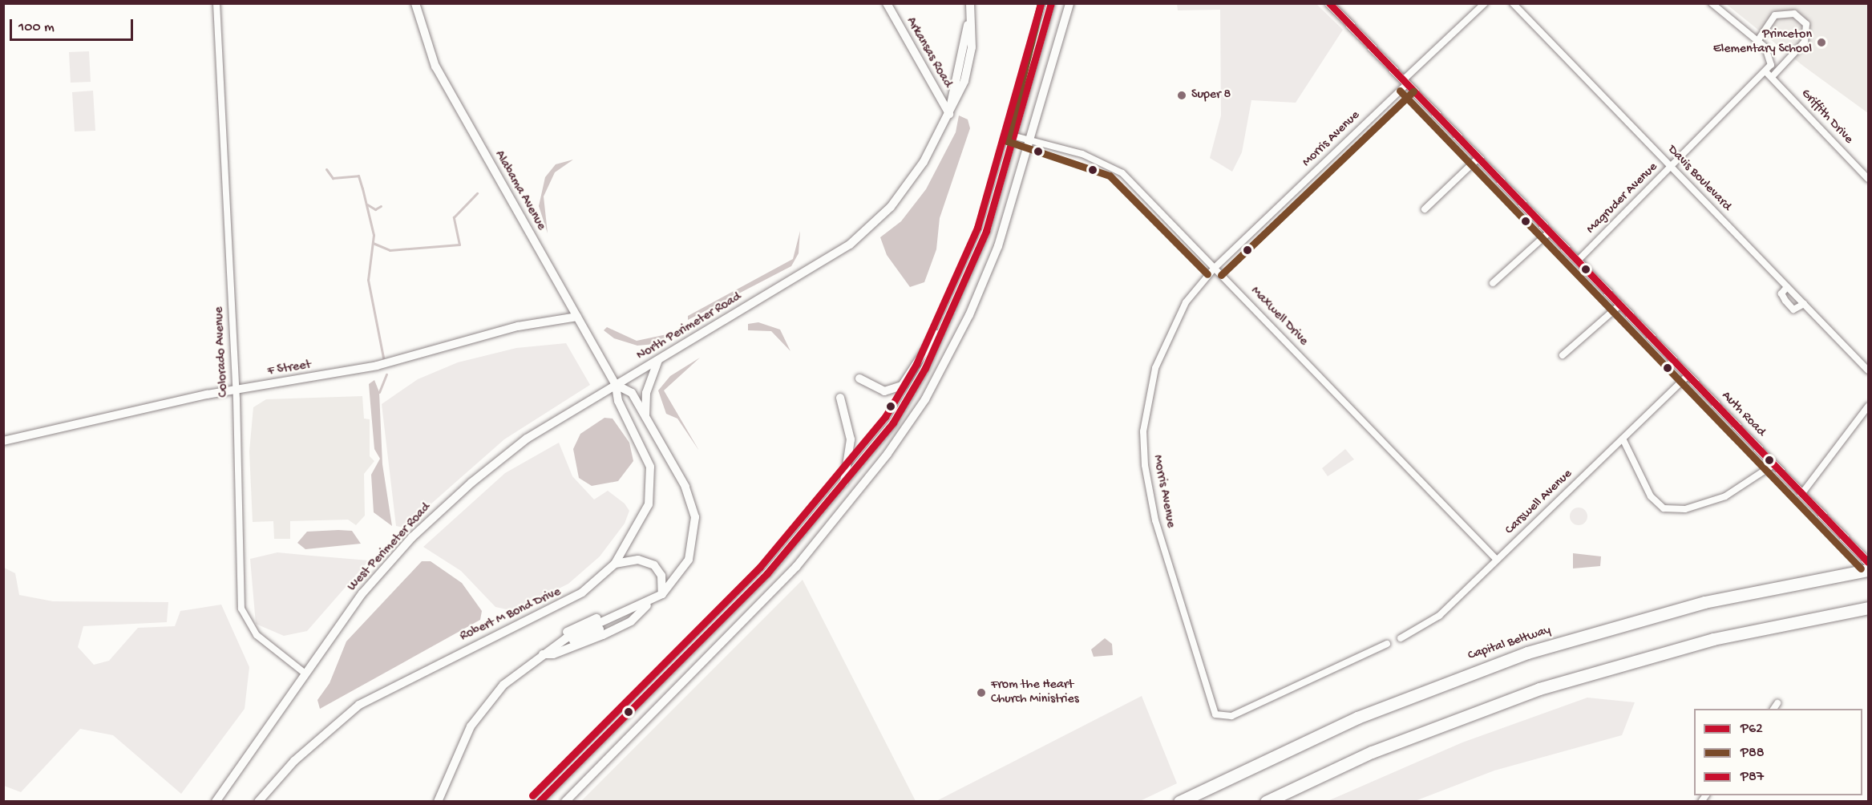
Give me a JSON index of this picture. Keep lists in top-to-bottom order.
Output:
{
  "streets": {
    "highway": ["Capital Beltway"],
    "street": [
      "Arkansas Road",
      "Griffith Drive",
      "Morris Avenue",
      "Davis Boulevard",
      "Alabama Avenue",
      "Magruder Avenue",
      "Maxwell Drive",
      "North Perimeter Road",
      "Colorado Avenue",
      "F Street",
      "Auth Road",
      "Carswell Avenue",
      "West Perimeter Road",
      "Robert M Bond Drive"
    ]
  },
  "crossings": [
    ["Arkansas Road", "North Perimeter Road"],
    ["Griffith Drive", "Magruder Avenue"],
    ["Morris Avenue", "Maxwell Drive"],
    ["Morris Avenue", "Auth Road"],
    ["Davis Boulevard", "Magruder Avenue"],
    ["Alabama Avenue", "North Perimeter Road"],
    ["Alabama Avenue", "F Street"],
    ["Alabama Avenue", "West Perimeter Road"],
    ["Alabama Avenue", "Robert M Bond Drive"],
    ["Magruder Avenue", "Auth Road"],
    ["Maxwell Drive", "Carswell Avenue"],
    ["North Perimeter Road", "West Perimeter Road"],
    ["North Perimeter Road", "Robert M Bond Drive"],
    ["Colorado Avenue", "F Street"],
    ["Colorado Avenue", "West Perimeter Road"],
    ["Auth Road", "Carswell Avenue"],
    ["West Perimeter Road", "Robert M Bond Drive"]
  ],
  "places": ["Princeton Elementary School", "Super 8", "From the Heart Church Ministries"],
  "lines": ["transit line P62", "transit line P88", "transit line P87"],
  "legend": ["P62", "P88", "P87"],
  "scale_bar": "100 m"
}
